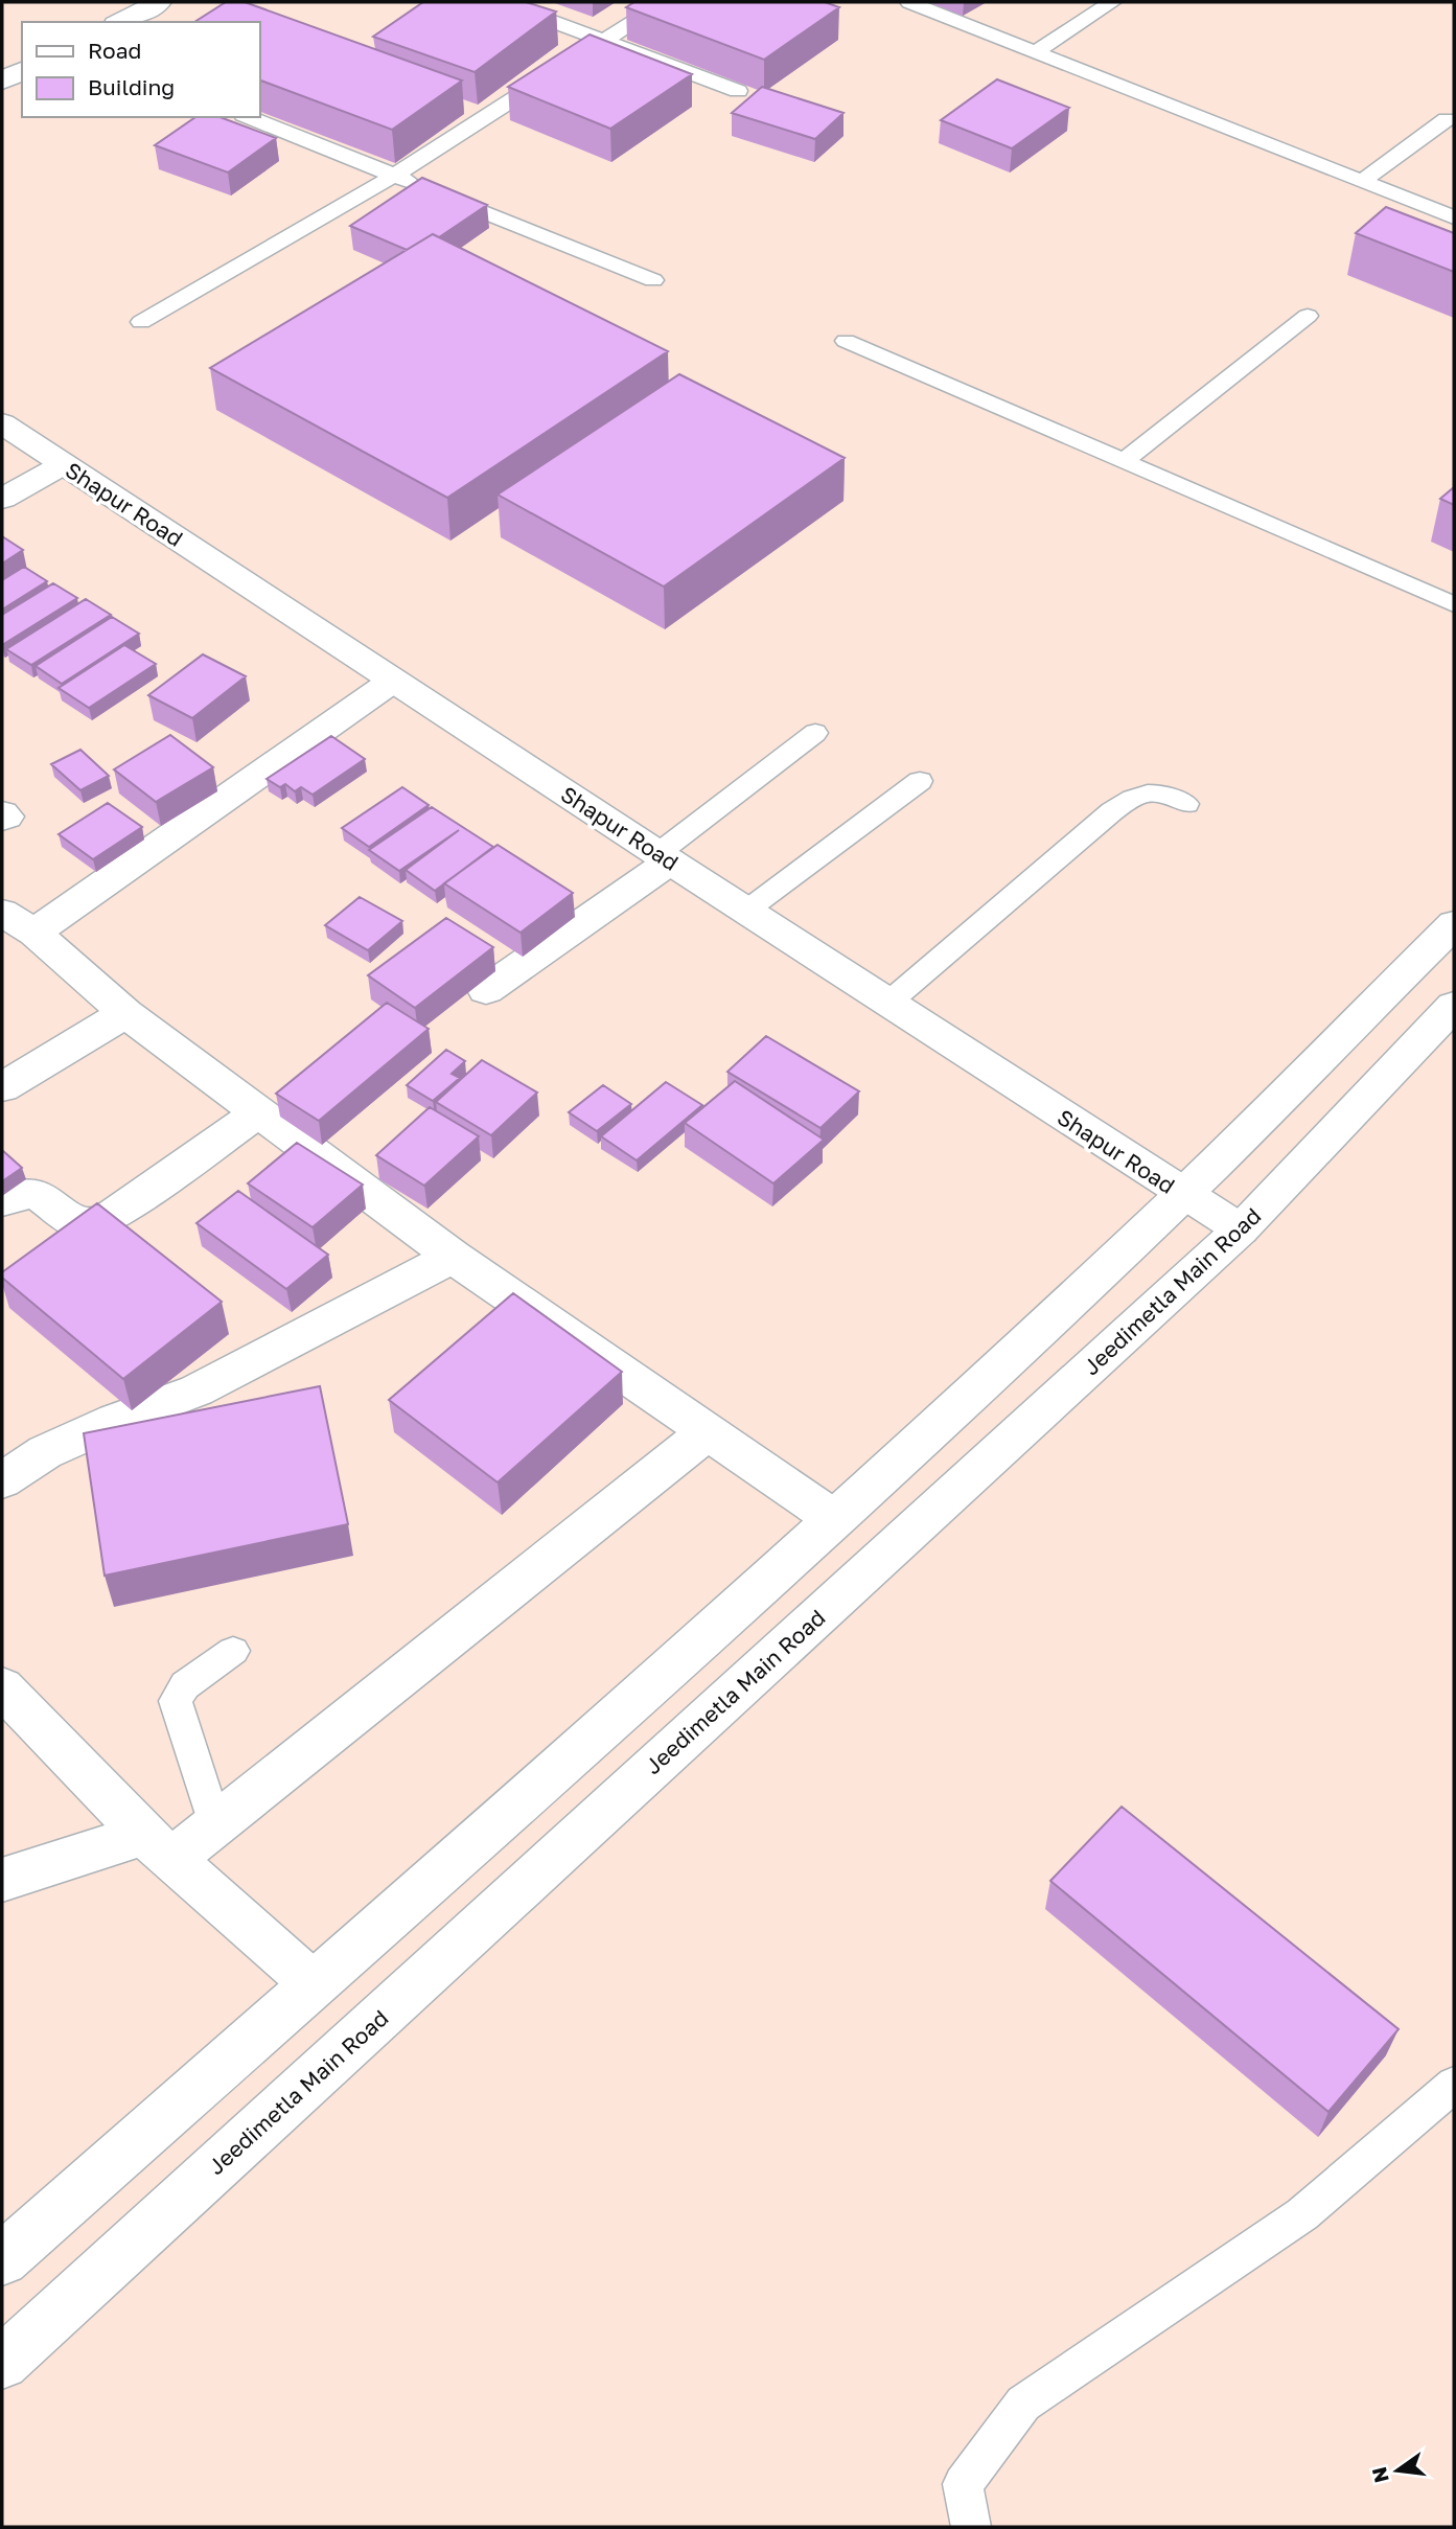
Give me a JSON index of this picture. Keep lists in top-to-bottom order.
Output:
{
  "streets": {
    "street": ["Shapur Road", "Jeedimetla Main Road"]
  },
  "crossings": [
    ["Shapur Road", "Jeedimetla Main Road"]
  ],
  "legend": ["Road", "Building"],
  "north": "left"
}
